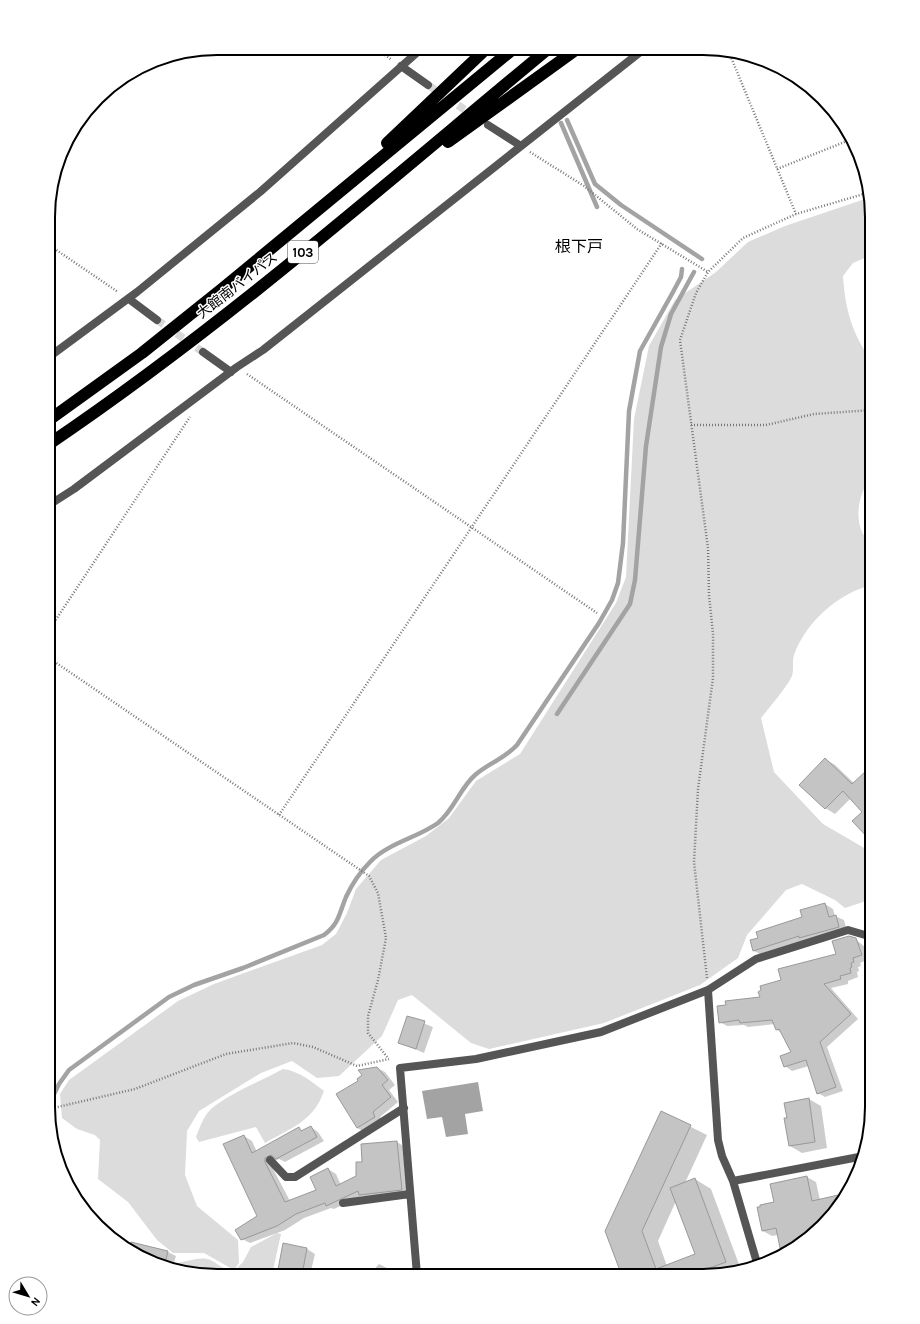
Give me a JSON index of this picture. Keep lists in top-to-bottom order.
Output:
{
  "streets": {
    "highway": ["103", "大館南バイパス"]
  },
  "districts": ["根下戸"],
  "north": "bottom right"
}
